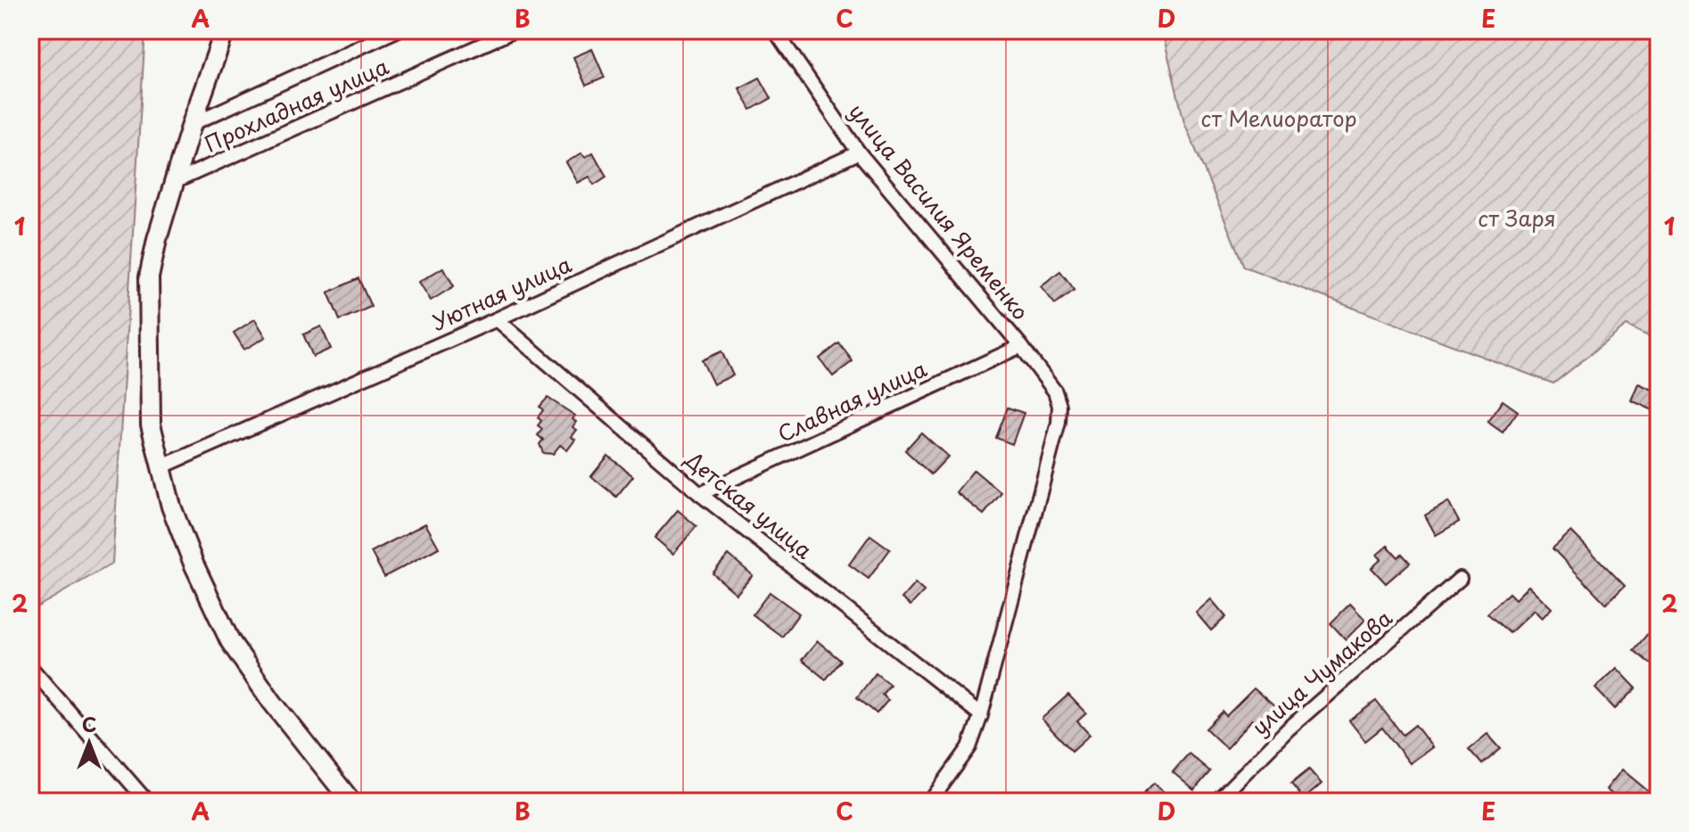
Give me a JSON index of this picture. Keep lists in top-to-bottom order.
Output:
{
  "streets": {
    "street": [
      "Прохладная улица",
      "улица Василия Яременко",
      "Уютная улица",
      "Славная улица",
      "Детская улица",
      "улица Чумакова"
    ]
  },
  "crossings": [
    ["улица Василия Яременко", "Уютная улица"],
    ["улица Василия Яременко", "Славная улица"],
    ["улица Василия Яременко", "Детская улица"],
    ["Уютная улица", "Детская улица"],
    ["Славная улица", "Детская улица"]
  ],
  "parks": ["ст Мелиоратор", "ст Заря"],
  "north": "top",
  "grid": {
    "columns": [
      "A",
      "B",
      "C",
      "D",
      "E"
    ],
    "rows": ["1", "2"]
  }
}
